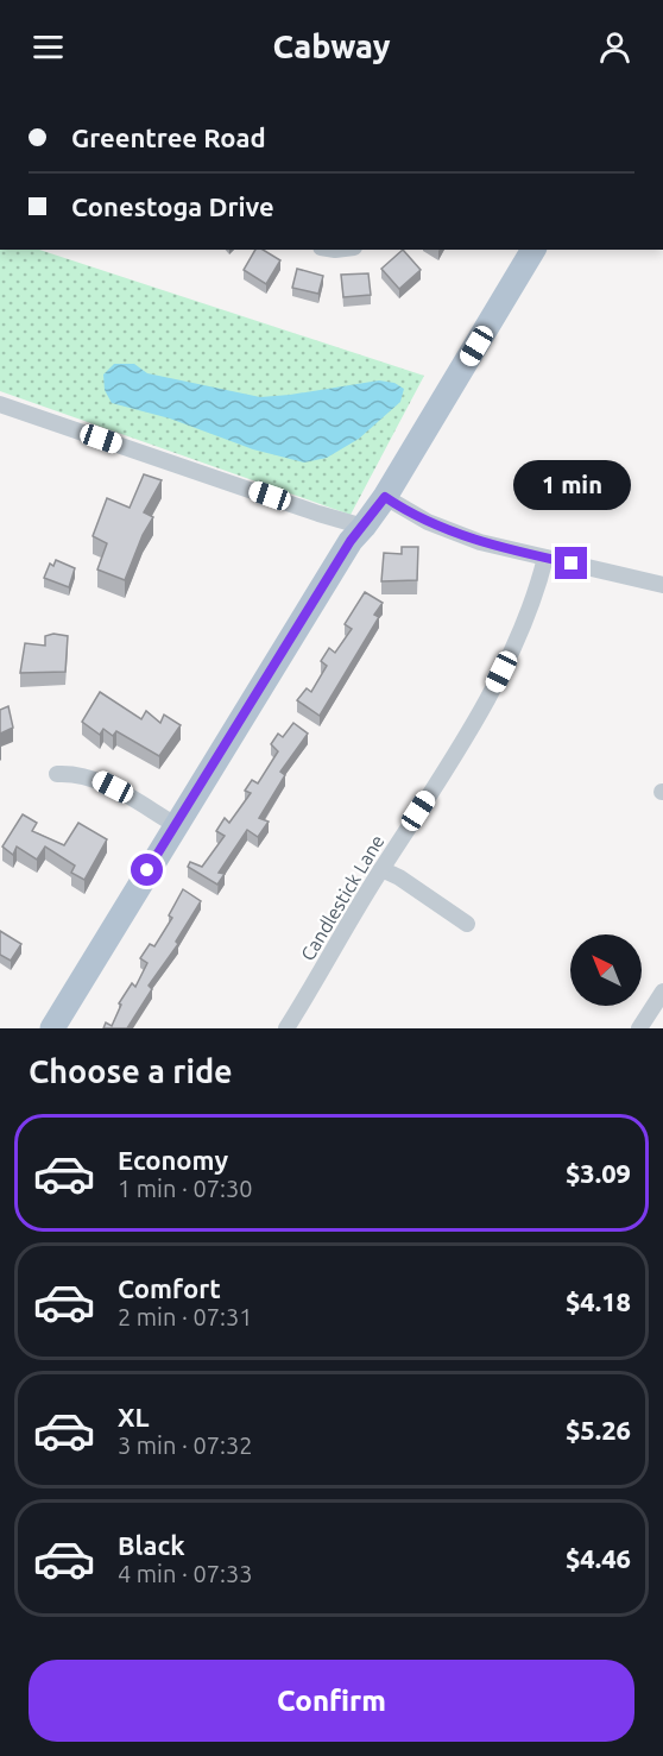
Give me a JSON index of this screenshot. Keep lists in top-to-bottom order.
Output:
{
  "streets": {
    "street": ["Candlestick Lane"]
  },
  "north": "top left",
  "page": {
    "header": "Cabway",
    "banner": ["Greentree Road", "Conestoga Drive"],
    "bubble": "1 min",
    "heading": "Choose a ride",
    "list": [
      {
        "name": "Economy",
        "note": "1 min · 07:30",
        "value": "$3.09"
      },
      {
        "name": "Comfort",
        "note": "2 min · 07:31",
        "value": "$4.18"
      },
      {
        "name": "XL",
        "note": "3 min · 07:32",
        "value": "$5.26"
      },
      {
        "name": "Black",
        "note": "4 min · 07:33",
        "value": "$4.46"
      }
    ],
    "buttons": "Confirm"
  }
}
